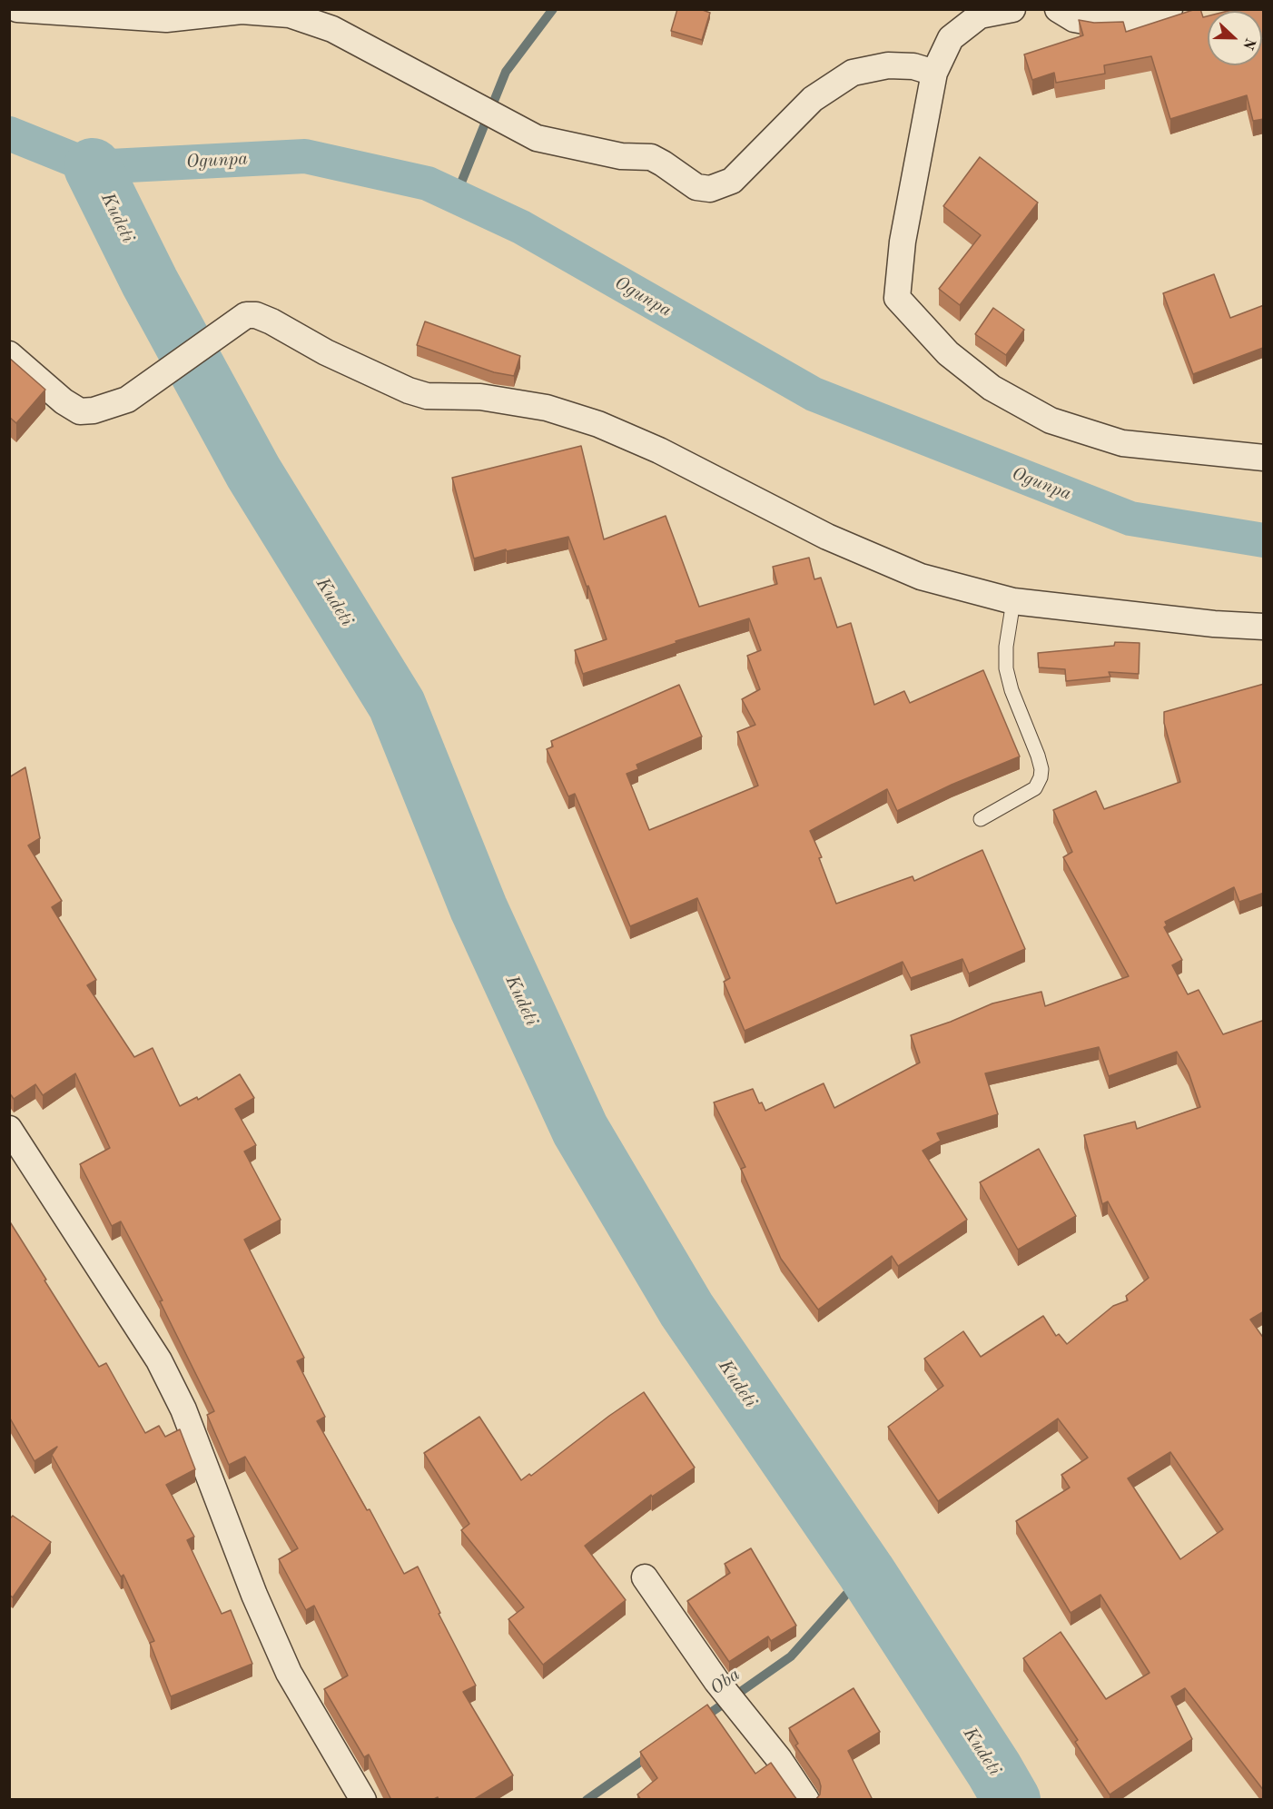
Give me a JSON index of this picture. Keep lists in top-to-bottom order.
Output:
{
  "water": ["Ogunpa", "Kudeti", "Oba"],
  "north": "right"
}
